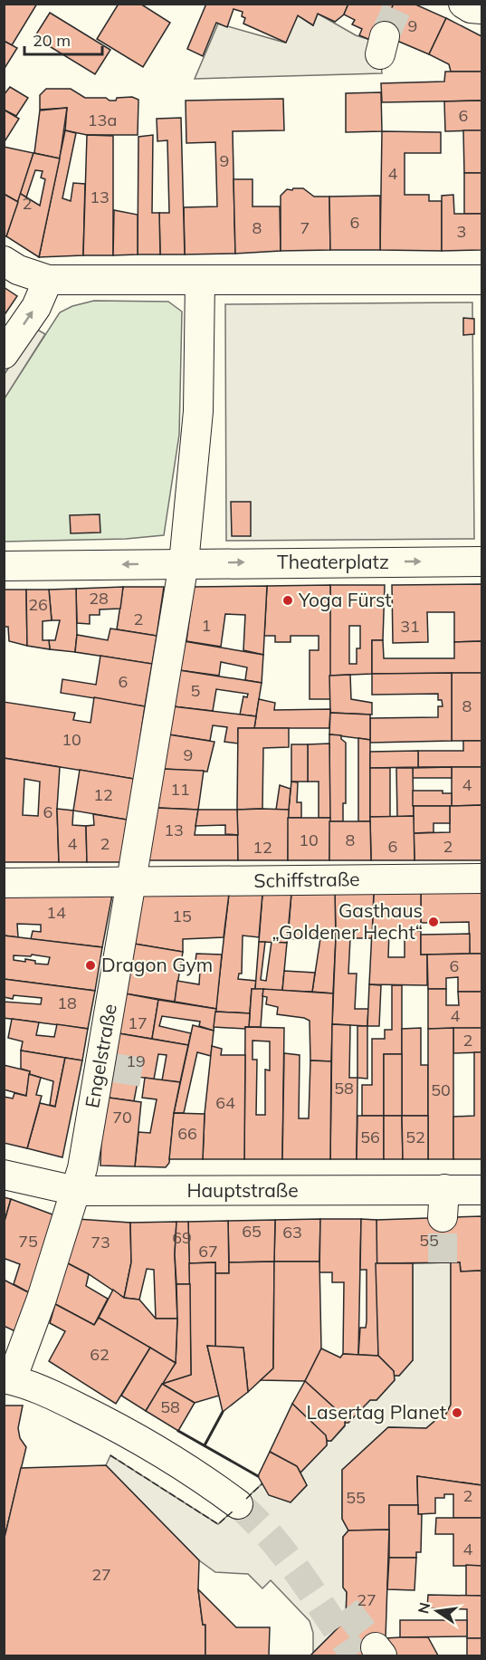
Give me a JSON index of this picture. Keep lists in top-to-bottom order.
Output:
{
  "streets": {
    "street": [
      "Theaterplatz",
      "Schiffstraße",
      "Engelstraße",
      "Hauptstraße"
    ]
  },
  "crossings": [
    ["Theaterplatz", "Engelstraße"],
    ["Schiffstraße", "Engelstraße"],
    ["Engelstraße", "Hauptstraße"]
  ],
  "places": [
    "Yoga Fürst",
    "Gasthaus „Goldener Hecht“",
    "Dragon Gym",
    "Lasertag Planet"
  ],
  "house_numbers": [
    "9",
    "6",
    "13a",
    "9",
    "4",
    "13",
    "2",
    "6",
    "8",
    "7",
    "3",
    "28",
    "26",
    "2",
    "1",
    "31",
    "6",
    "5",
    "8",
    "10",
    "9",
    "4",
    "11",
    "12",
    "6",
    "13",
    "10",
    "8",
    "4",
    "2",
    "6",
    "2",
    "12",
    "14",
    "15",
    "6",
    "18",
    "4",
    "17",
    "2",
    "19",
    "58",
    "50",
    "64",
    "70",
    "66",
    "56",
    "52",
    "65",
    "63",
    "69",
    "55",
    "75",
    "73",
    "67",
    "62",
    "58",
    "2",
    "55",
    "4",
    "27",
    "27"
  ],
  "scale_bar": "20 m",
  "north": "left"
}
